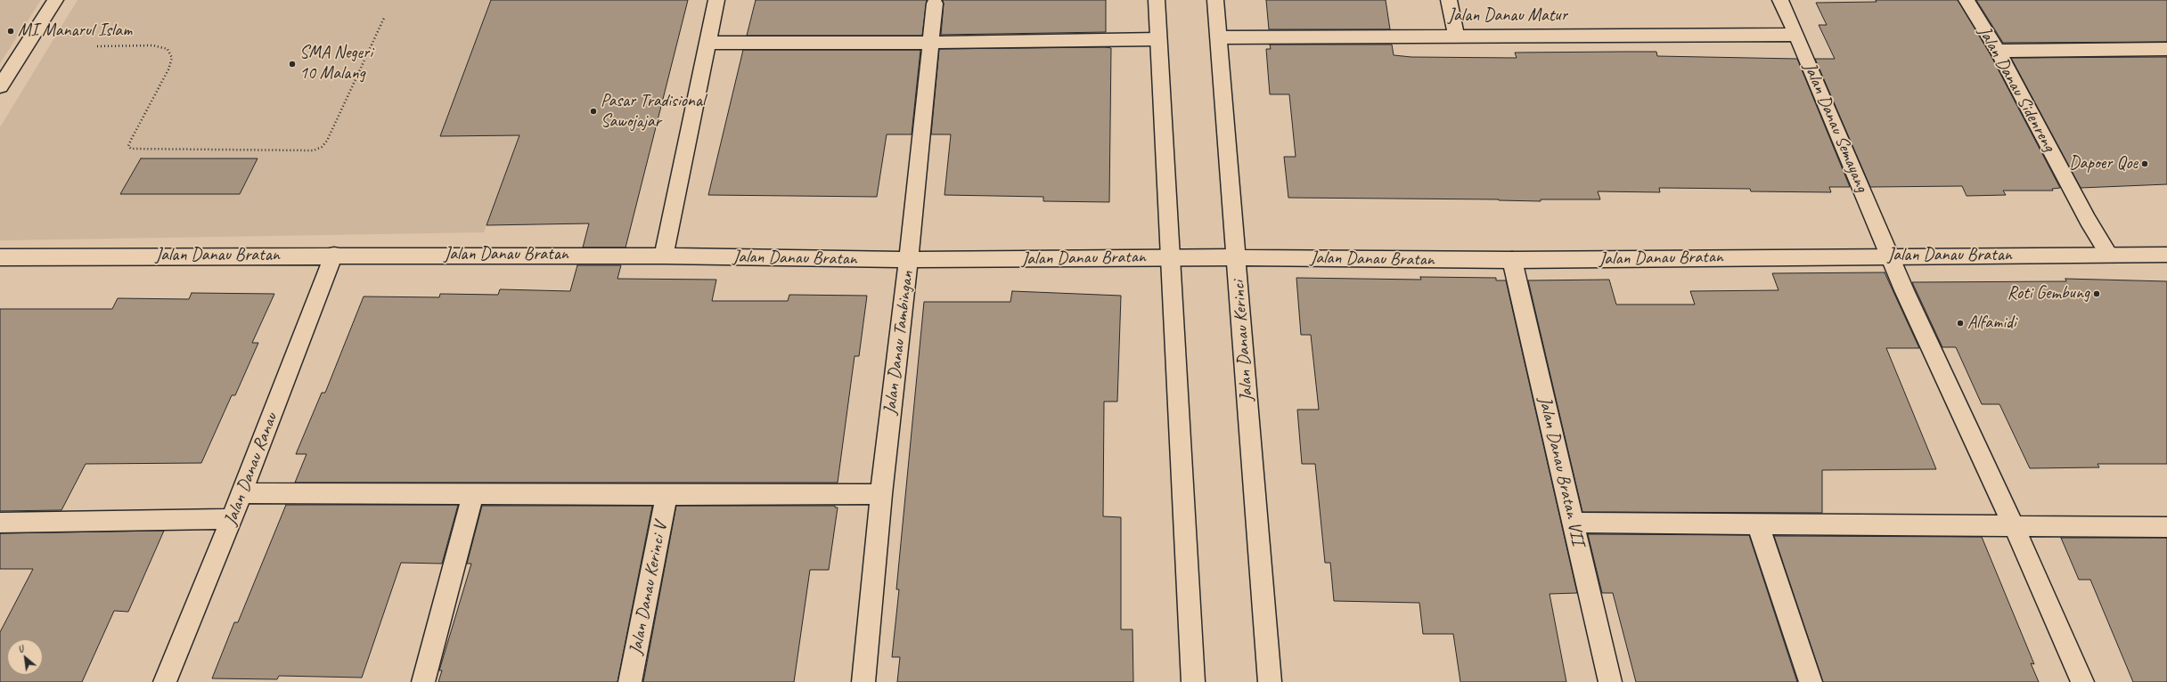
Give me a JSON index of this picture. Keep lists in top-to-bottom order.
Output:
{
  "streets": {
    "street": [
      "Jalan Danau Matur",
      "Jalan Danau Sidenreng",
      "Jalan Danau Semayang",
      "Jalan Danau Bratan",
      "Jalan Danau Kerinci",
      "Jalan Danau Tambingan",
      "Jalan Danau Ranau",
      "Jalan Danau Bratan VII",
      "Jalan Danau Kerinci V"
    ]
  },
  "crossings": [
    ["Jalan Danau Matur", "Jalan Danau Semayang"],
    ["Jalan Danau Matur", "Jalan Danau Kerinci"],
    ["Jalan Danau Sidenreng", "Jalan Danau Bratan"],
    ["Jalan Danau Semayang", "Jalan Danau Bratan"],
    ["Jalan Danau Bratan", "Jalan Danau Kerinci"],
    ["Jalan Danau Bratan", "Jalan Danau Tambingan"],
    ["Jalan Danau Bratan", "Jalan Danau Ranau"],
    ["Jalan Danau Bratan", "Jalan Danau Bratan VII"]
  ],
  "places": [
    "MI Manarul Islam",
    "SMA Negeri 10 Malang",
    "Pasar Tradisional Sawojajar",
    "Dapoer Qoe",
    "Roti Gembung",
    "Alfamidi"
  ],
  "north": "top left"
}
